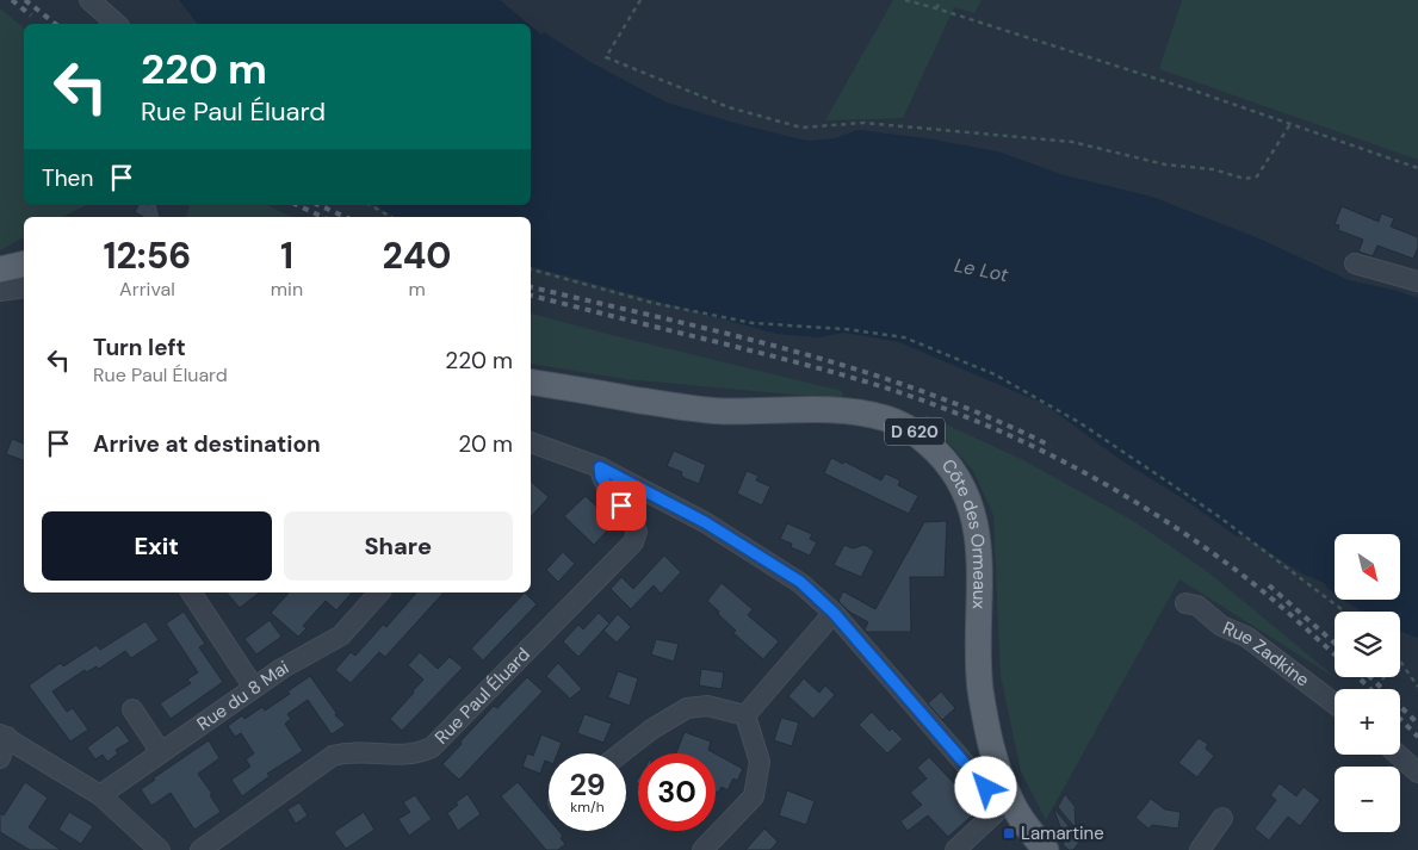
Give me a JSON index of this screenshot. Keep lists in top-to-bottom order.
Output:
{
  "streets": {
    "main road": ["D 620", "Côte des Ormeaux"],
    "street": ["Rue Zadkine", "Rue Paul Éluard", "Rue du 8 Mai"]
  },
  "water": ["Le Lot"],
  "places": {
    "transit": ["Lamartine"]
  },
  "north": "bottom right",
  "page": {
    "turn": ["220 m", "Rue Paul Éluard"],
    "then": "Then",
    "eta": [
      "12:56",
      "Arrival",
      "1",
      "min",
      "240",
      "m"
    ],
    "list": [
      {
        "name": "Turn left",
        "note": "Rue Paul Éluard",
        "value": "220 m"
      },
      {
        "name": "Arrive at destination",
        "value": "20 m"
      }
    ],
    "buttons": ["Exit", "Share"],
    "map_buttons": ["+", "−"],
    "speed": "29 km/h",
    "limit": "30"
  }
}
